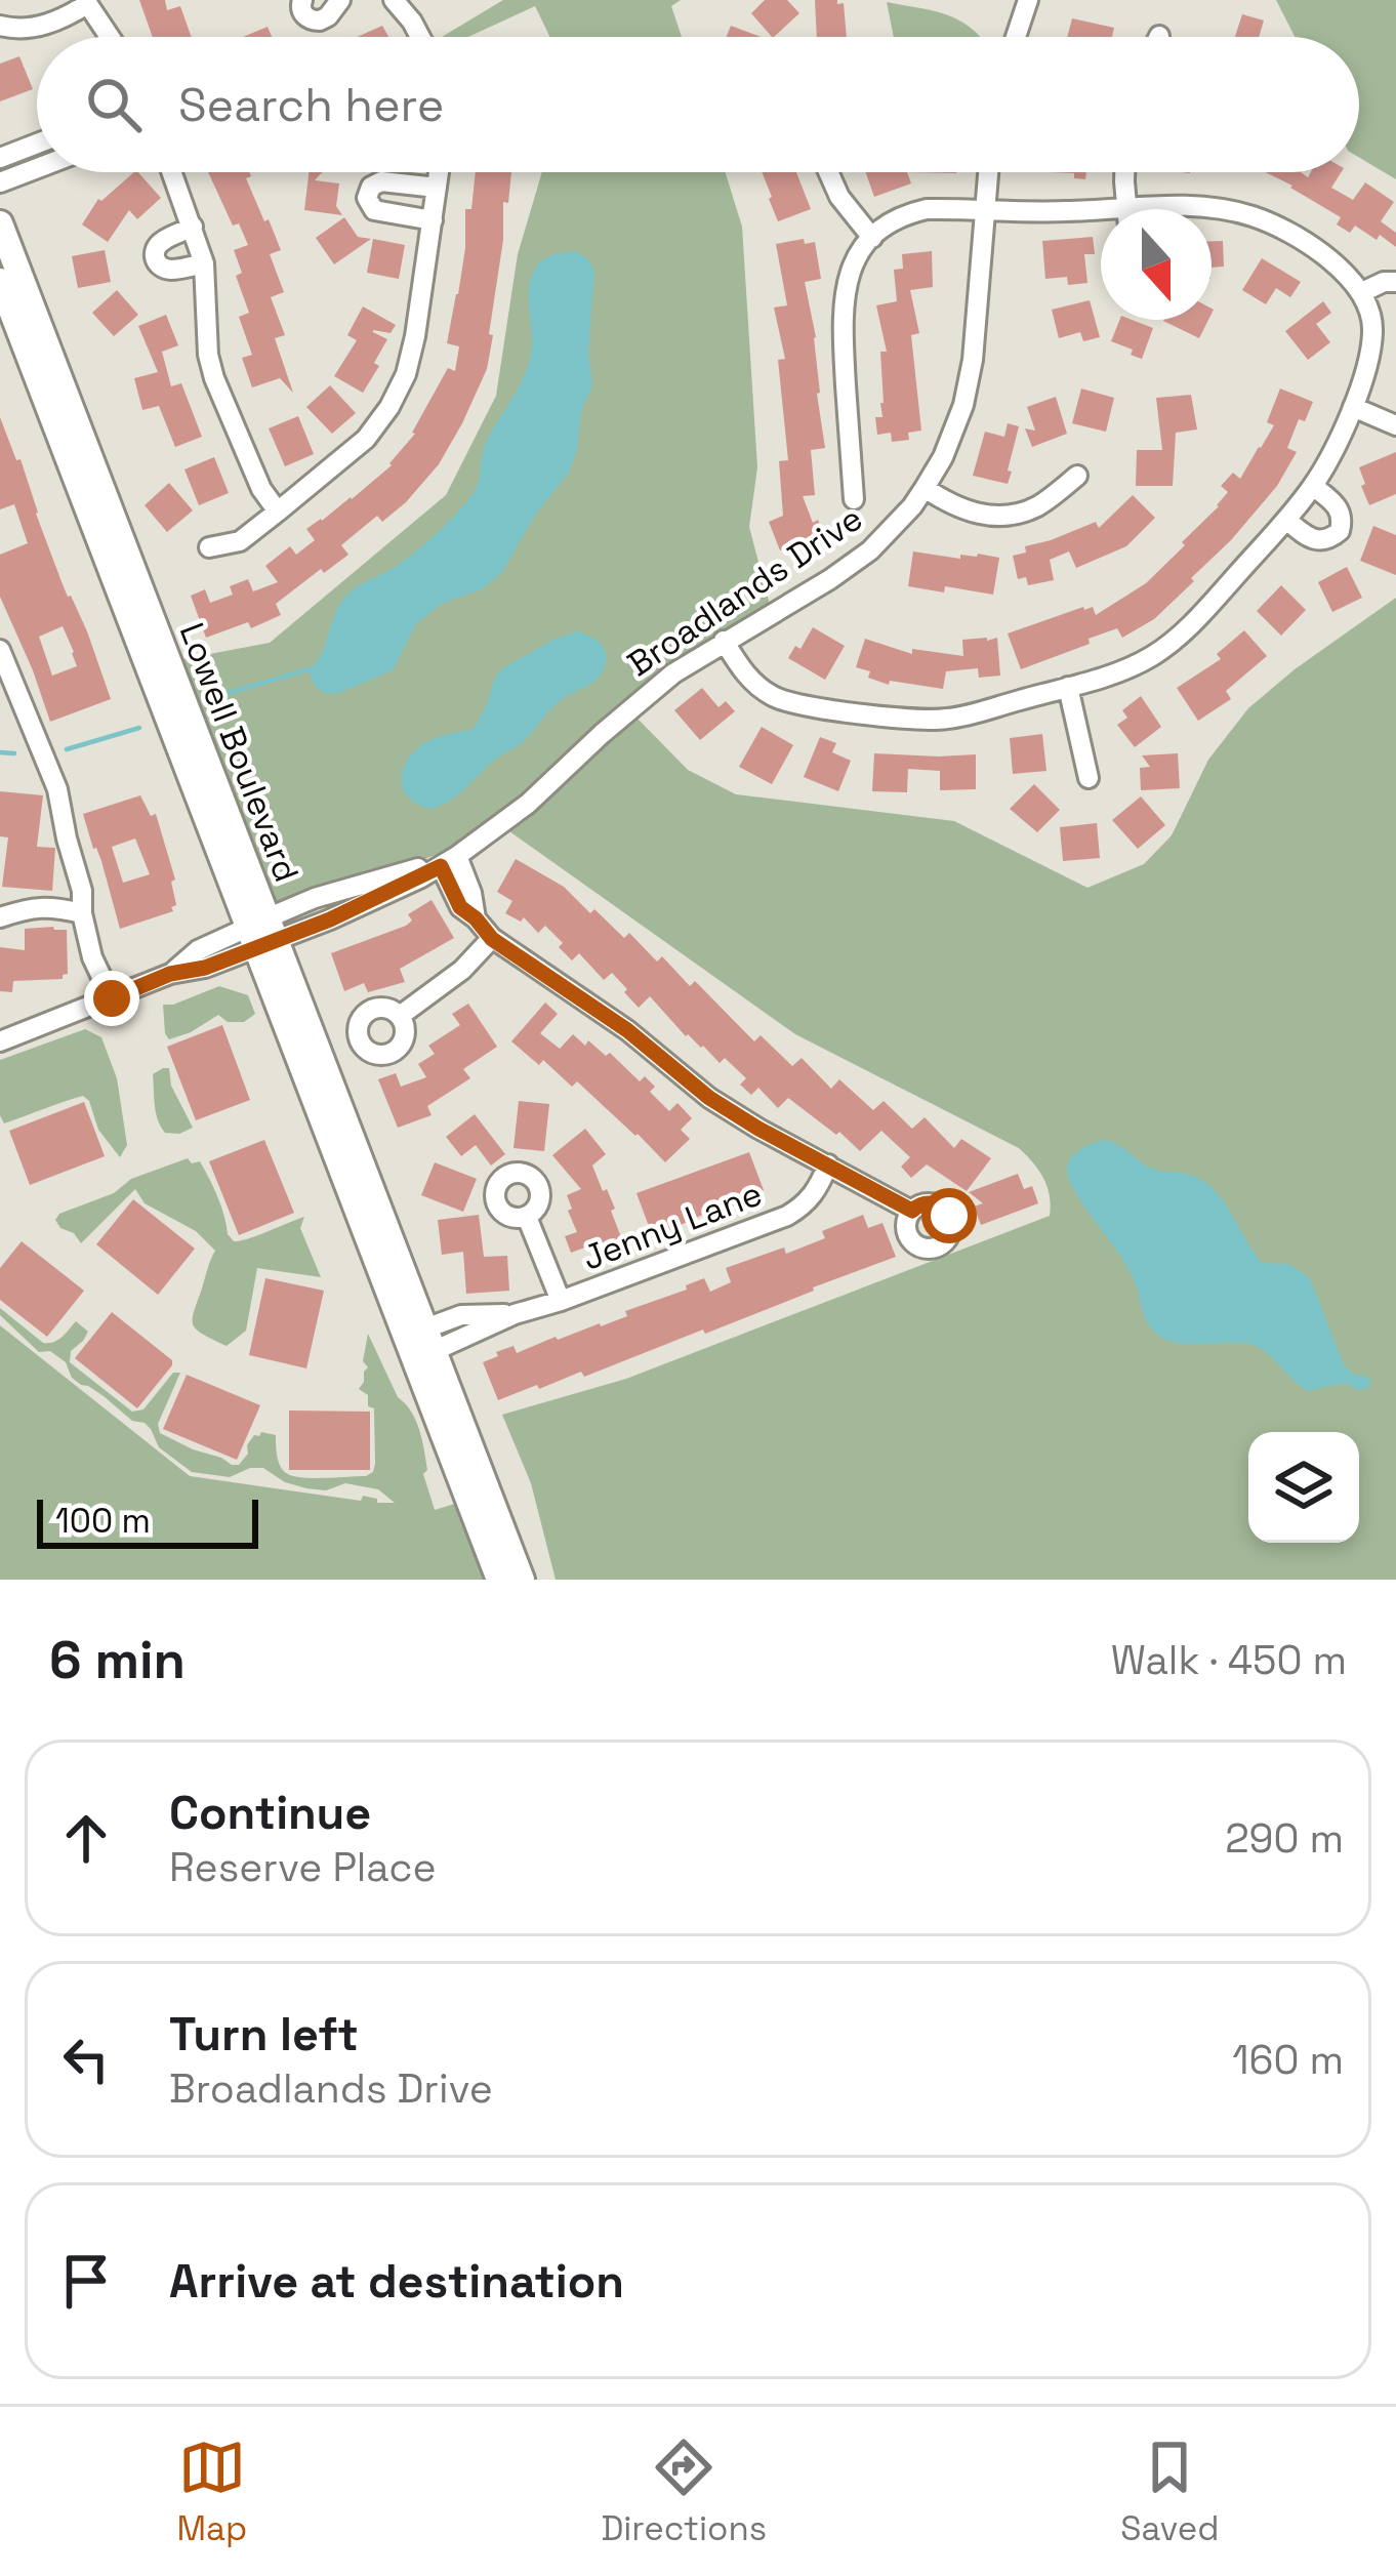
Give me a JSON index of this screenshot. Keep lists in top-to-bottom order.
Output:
{
  "streets": {
    "main road": ["Lowell Boulevard"],
    "street": ["Broadlands Drive", "Jenny Lane"]
  },
  "crossings": [
    ["Broadlands Drive", "Lowell Boulevard"],
    ["Lowell Boulevard", "Jenny Lane"]
  ],
  "scale_bar": "100 m",
  "north": "bottom",
  "page": {
    "search": "Search here",
    "scale": "100 m",
    "heading": ["6 min", "Walk · 450 m"],
    "list": [
      ["Continue", "Reserve Place", "290 m"],
      ["Turn left", "Broadlands Drive", "160 m"],
      "Arrive at destination"
    ],
    "nav": ["Map", "Directions", "Saved"]
  }
}
